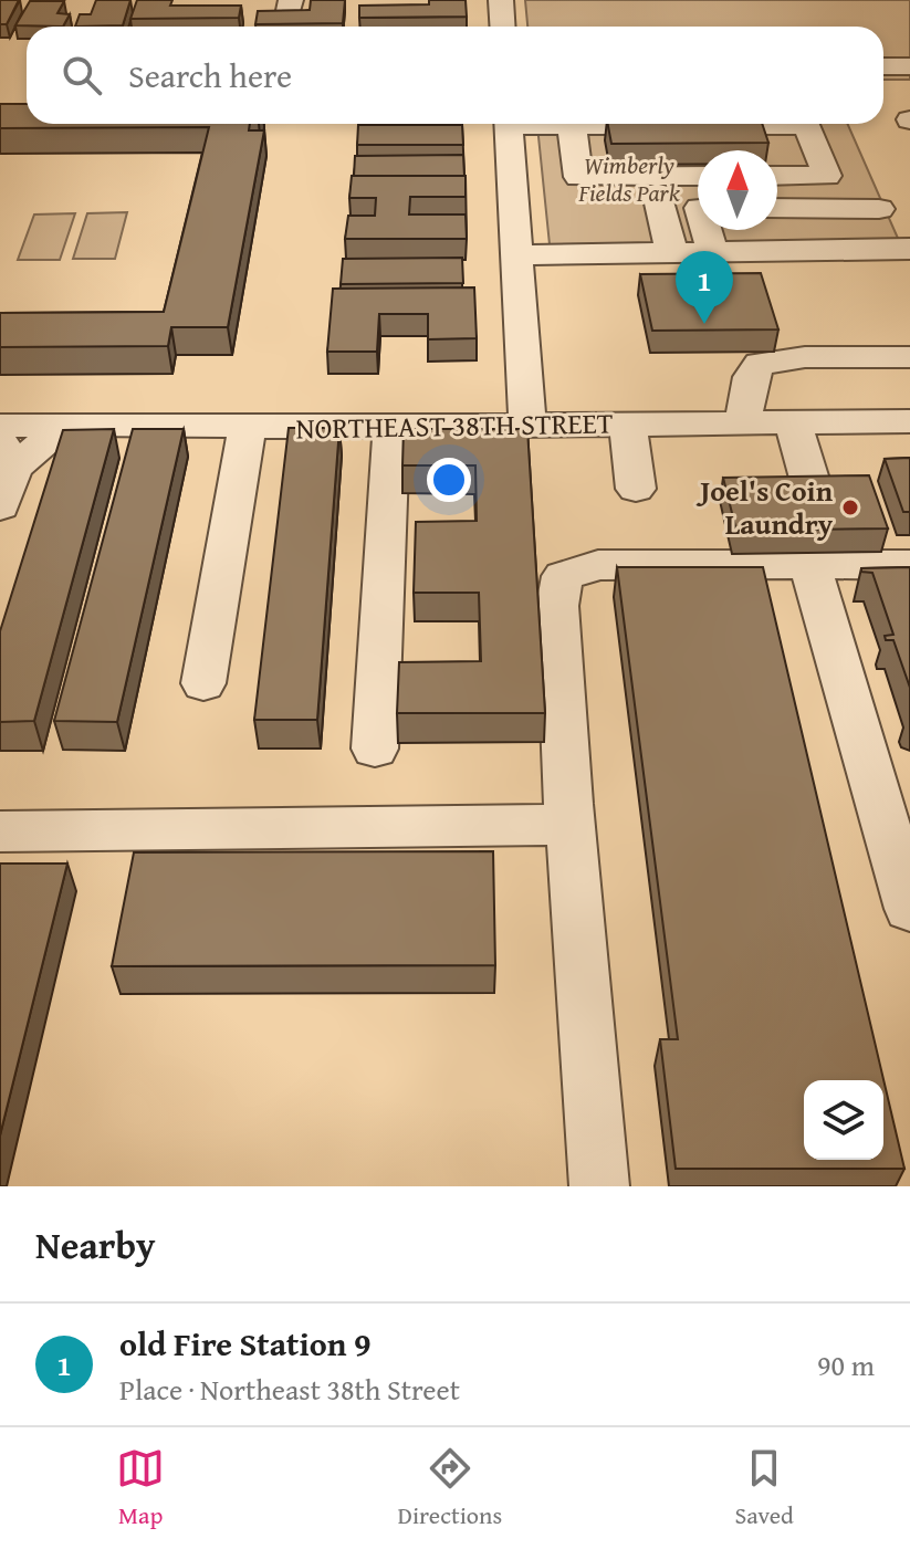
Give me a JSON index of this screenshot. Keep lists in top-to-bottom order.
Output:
{
  "streets": {
    "street": ["NORTHEAST 38TH STREET"]
  },
  "parks": ["Wimberly Fields Park"],
  "places": ["Joel's Coin Laundry"],
  "north": "top",
  "page": {
    "search": "Search here",
    "pins": "1",
    "heading": "Nearby",
    "list": [
      {
        "mark": "1",
        "name": "old Fire Station 9",
        "note": "Place · Northeast 38th Street",
        "value": "90 m"
      }
    ],
    "nav": ["Map", "Directions", "Saved"]
  }
}
